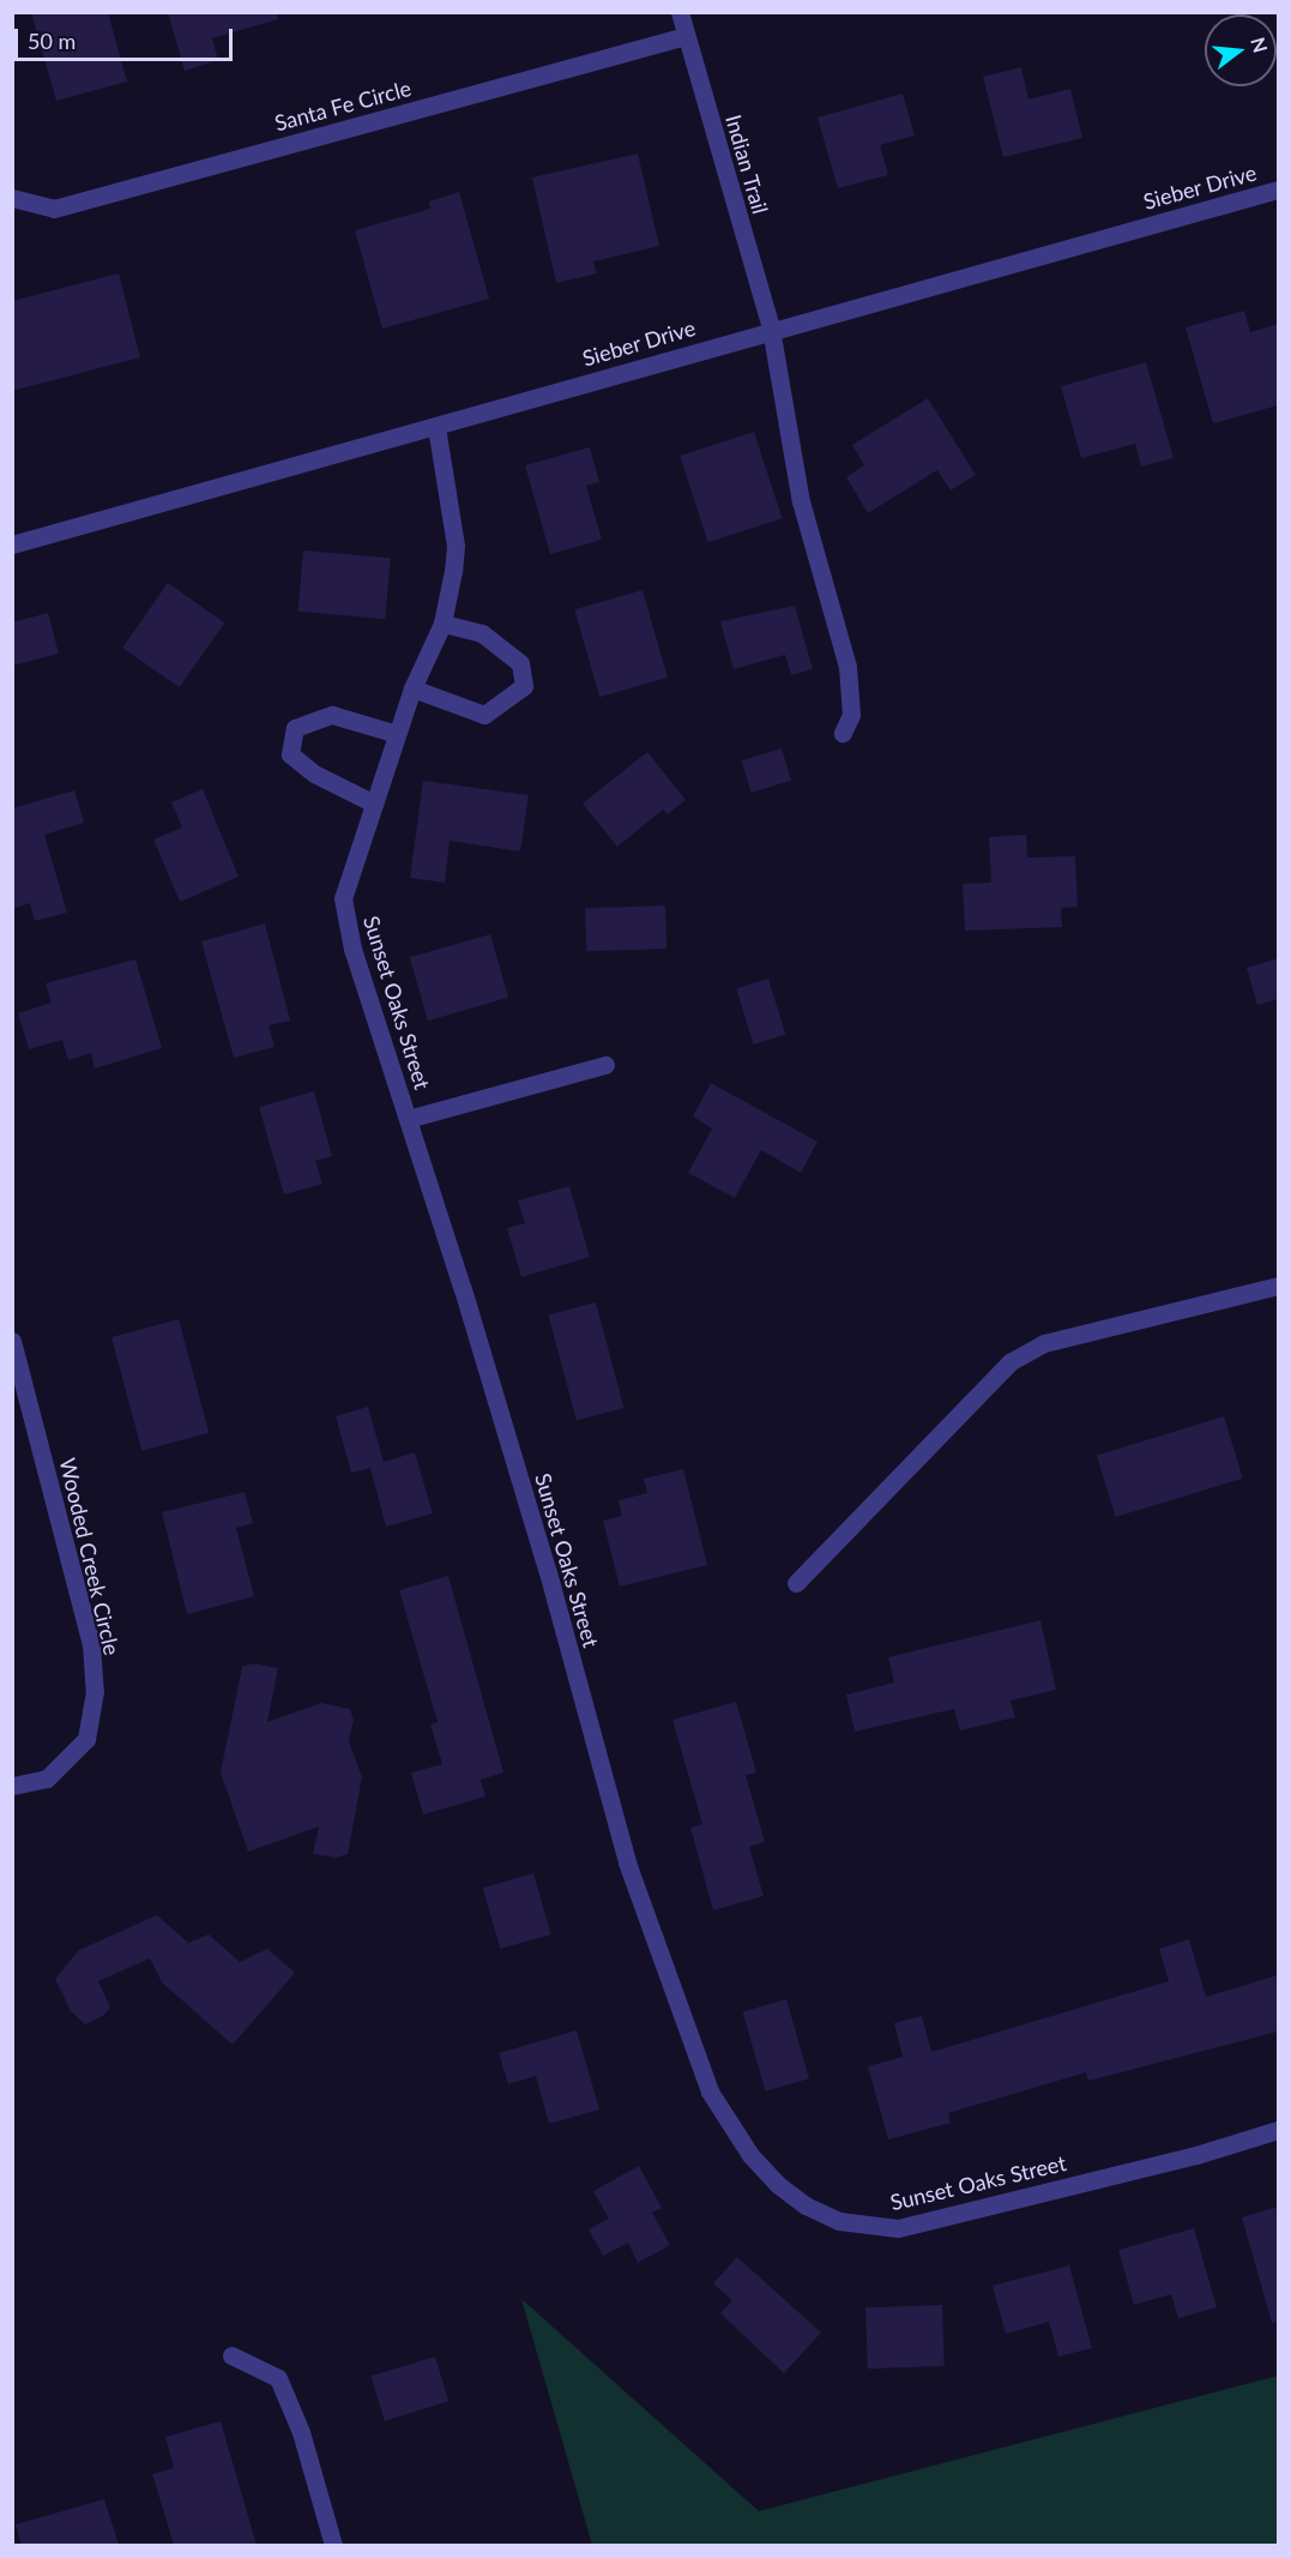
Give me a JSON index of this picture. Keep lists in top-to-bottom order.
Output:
{
  "streets": {
    "street": [
      "Santa Fe Circle",
      "Indian Trail",
      "Sieber Drive",
      "Sunset Oaks Street",
      "Wooded Creek Circle"
    ]
  },
  "crossings": [
    ["Santa Fe Circle", "Indian Trail"],
    ["Indian Trail", "Sieber Drive"],
    ["Sieber Drive", "Sunset Oaks Street"]
  ],
  "scale_bar": "50 m",
  "north": "right"
}
